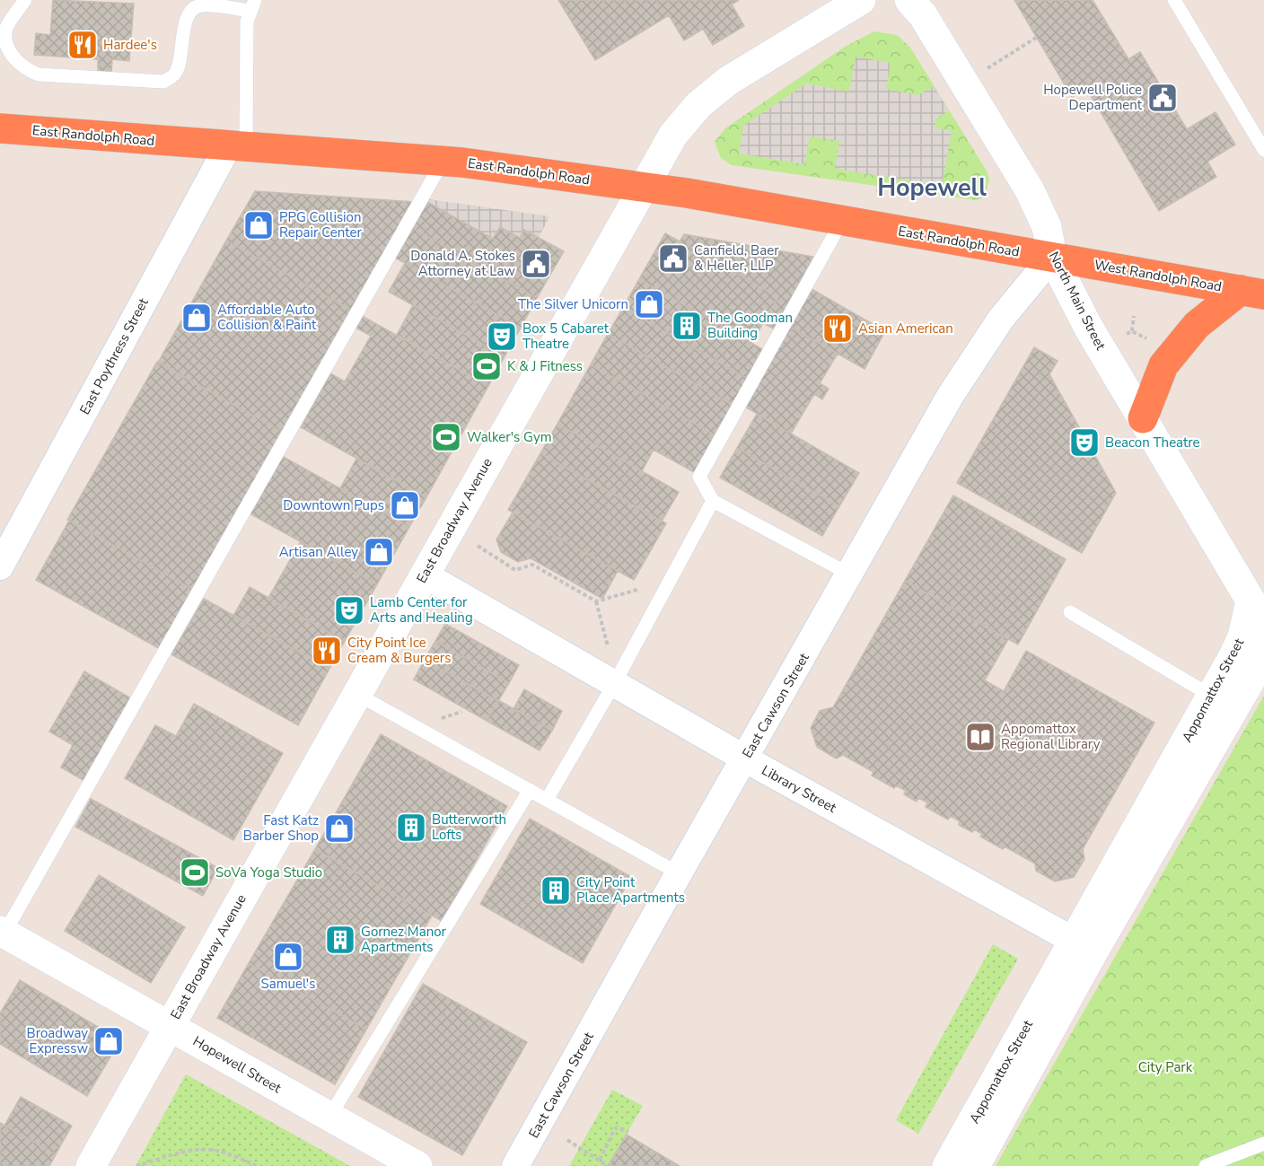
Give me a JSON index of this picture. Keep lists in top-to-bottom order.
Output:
{
  "streets": {
    "highway": ["East Randolph Road", "West Randolph Road"],
    "street": [
      "North Main Street",
      "East Poythress Street",
      "East Broadway Avenue",
      "Appomattox Street",
      "East Cawson Street",
      "Library Street",
      "Hopewell Street"
    ]
  },
  "crossings": [
    ["East Randolph Road", "West Randolph Road"],
    ["East Randolph Road", "North Main Street"],
    ["East Randolph Road", "East Poythress Street"],
    ["East Randolph Road", "East Broadway Avenue"],
    ["East Randolph Road", "East Cawson Street"],
    ["West Randolph Road", "North Main Street"],
    ["West Randolph Road", "East Cawson Street"],
    ["North Main Street", "Appomattox Street"],
    ["North Main Street", "East Cawson Street"],
    ["East Broadway Avenue", "Library Street"],
    ["East Broadway Avenue", "Hopewell Street"],
    ["Appomattox Street", "Library Street"],
    ["East Cawson Street", "Library Street"]
  ],
  "districts": ["Hopewell"],
  "parks": ["City Park"],
  "places": {
    "restaurant": ["Hardee's", "Asian American", "City Point Ice Cream & Burgers"],
    "public building": ["Hopewell Police Department", "Canfield, Baer & Heller, LLP", "Donald A. Stokes Attorney at Law"],
    "shop": [
      "PPG Collision Repair Center",
      "The Silver Unicorn",
      "Affordable Auto Collision & Paint",
      "Downtown Pups",
      "Artisan Alley",
      "Fast Katz Barber Shop",
      "Samuel's",
      "Broadway Expressw"
    ],
    "building": [
      "The Goodman Building",
      "Butterworth Lofts",
      "City Point Place Apartments",
      "Gornez Manor Apartments"
    ],
    "theatre": ["Box 5 Cabaret Theatre", "Beacon Theatre", "Lamb Center for Arts and Healing"],
    "sports": ["K & J Fitness", "Walker's Gym", "SoVa Yoga Studio"],
    "library": ["Appomattox Regional Library"]
  }
}
